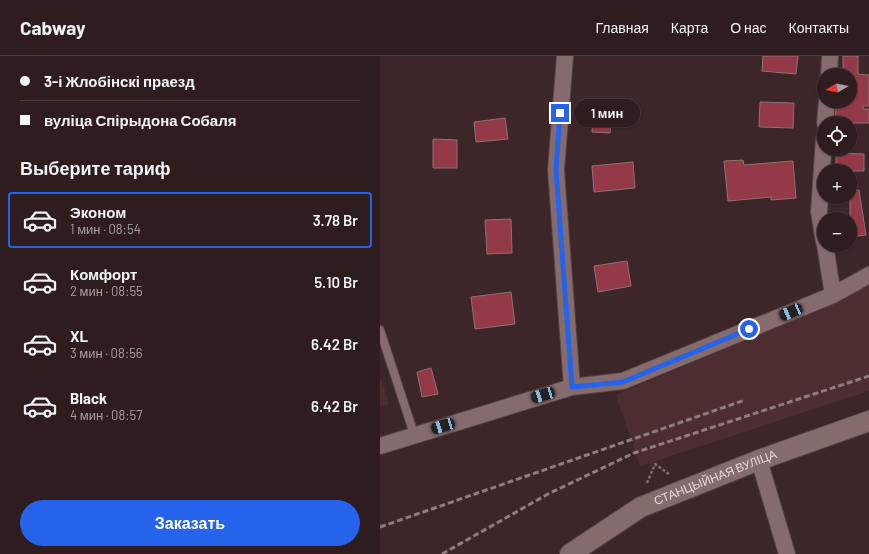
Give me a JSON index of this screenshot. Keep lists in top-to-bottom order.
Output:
{
  "streets": {
    "street": ["СТАНЦЫЙНАЯ ВУЛІЦА"]
  },
  "north": "left",
  "page": {
    "header": "Cabway",
    "nav": [
      "Главная",
      "Карта",
      "О нас",
      "Контакты"
    ],
    "banner": ["3-і Жлобінскі праезд", "вуліца Спірыдона Собаля"],
    "map_buttons": ["+", "−"],
    "bubble": "1 мин",
    "heading": "Выберите тариф",
    "list": [
      {
        "name": "Эконом",
        "note": "1 мин · 08:54",
        "value": "3.78 Br"
      },
      {
        "name": "Комфорт",
        "note": "2 мин · 08:55",
        "value": "5.10 Br"
      },
      {
        "name": "XL",
        "note": "3 мин · 08:56",
        "value": "6.42 Br"
      },
      {
        "name": "Black",
        "note": "4 мин · 08:57",
        "value": "6.42 Br"
      }
    ],
    "buttons": "Заказать"
  }
}
